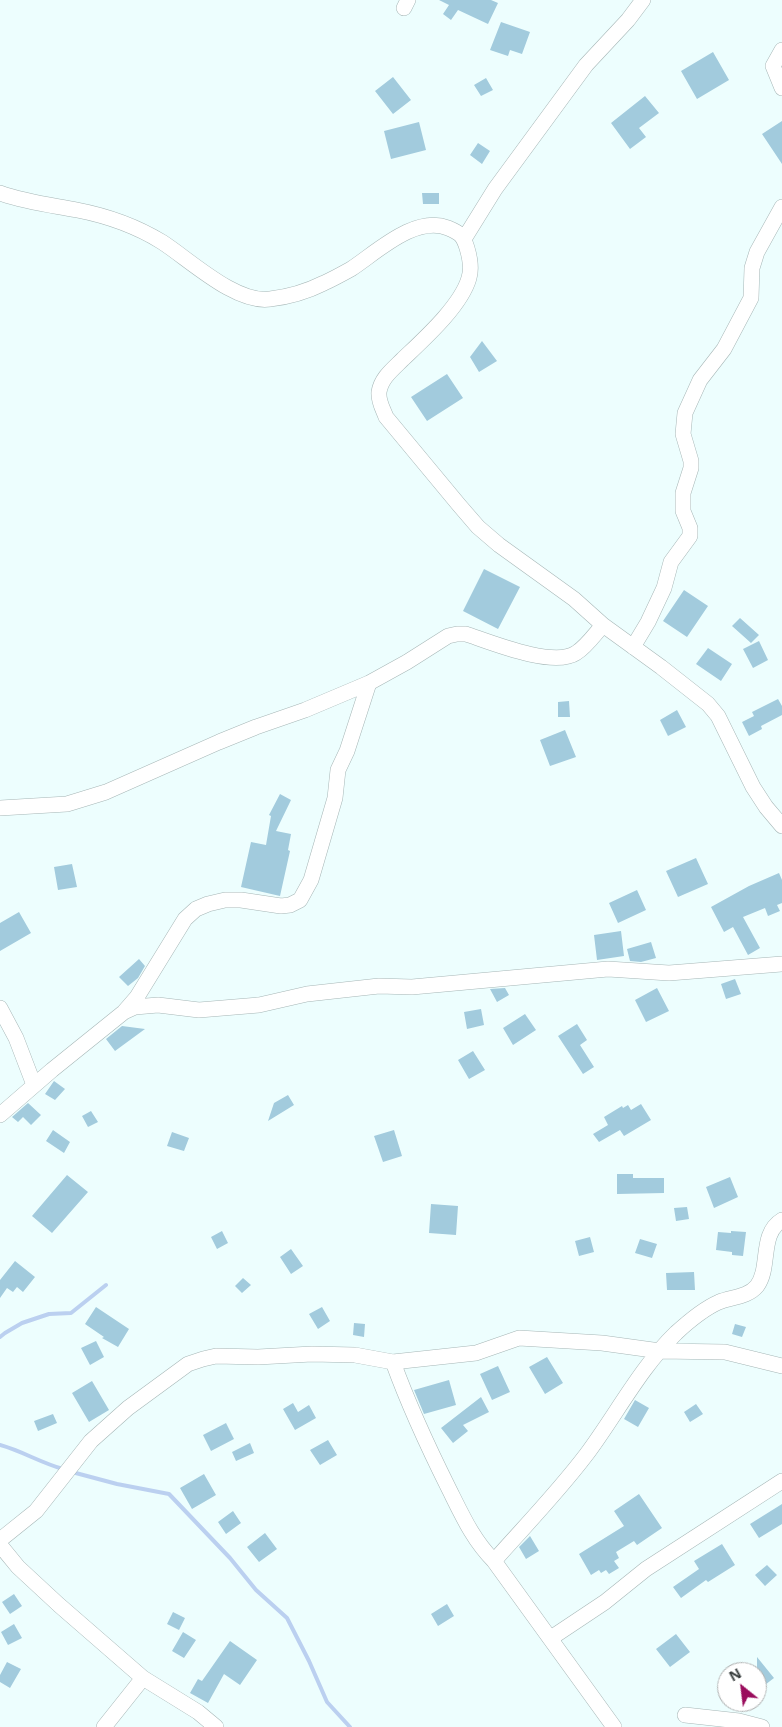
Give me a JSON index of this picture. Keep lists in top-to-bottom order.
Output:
{
  "north": "top left"
}
